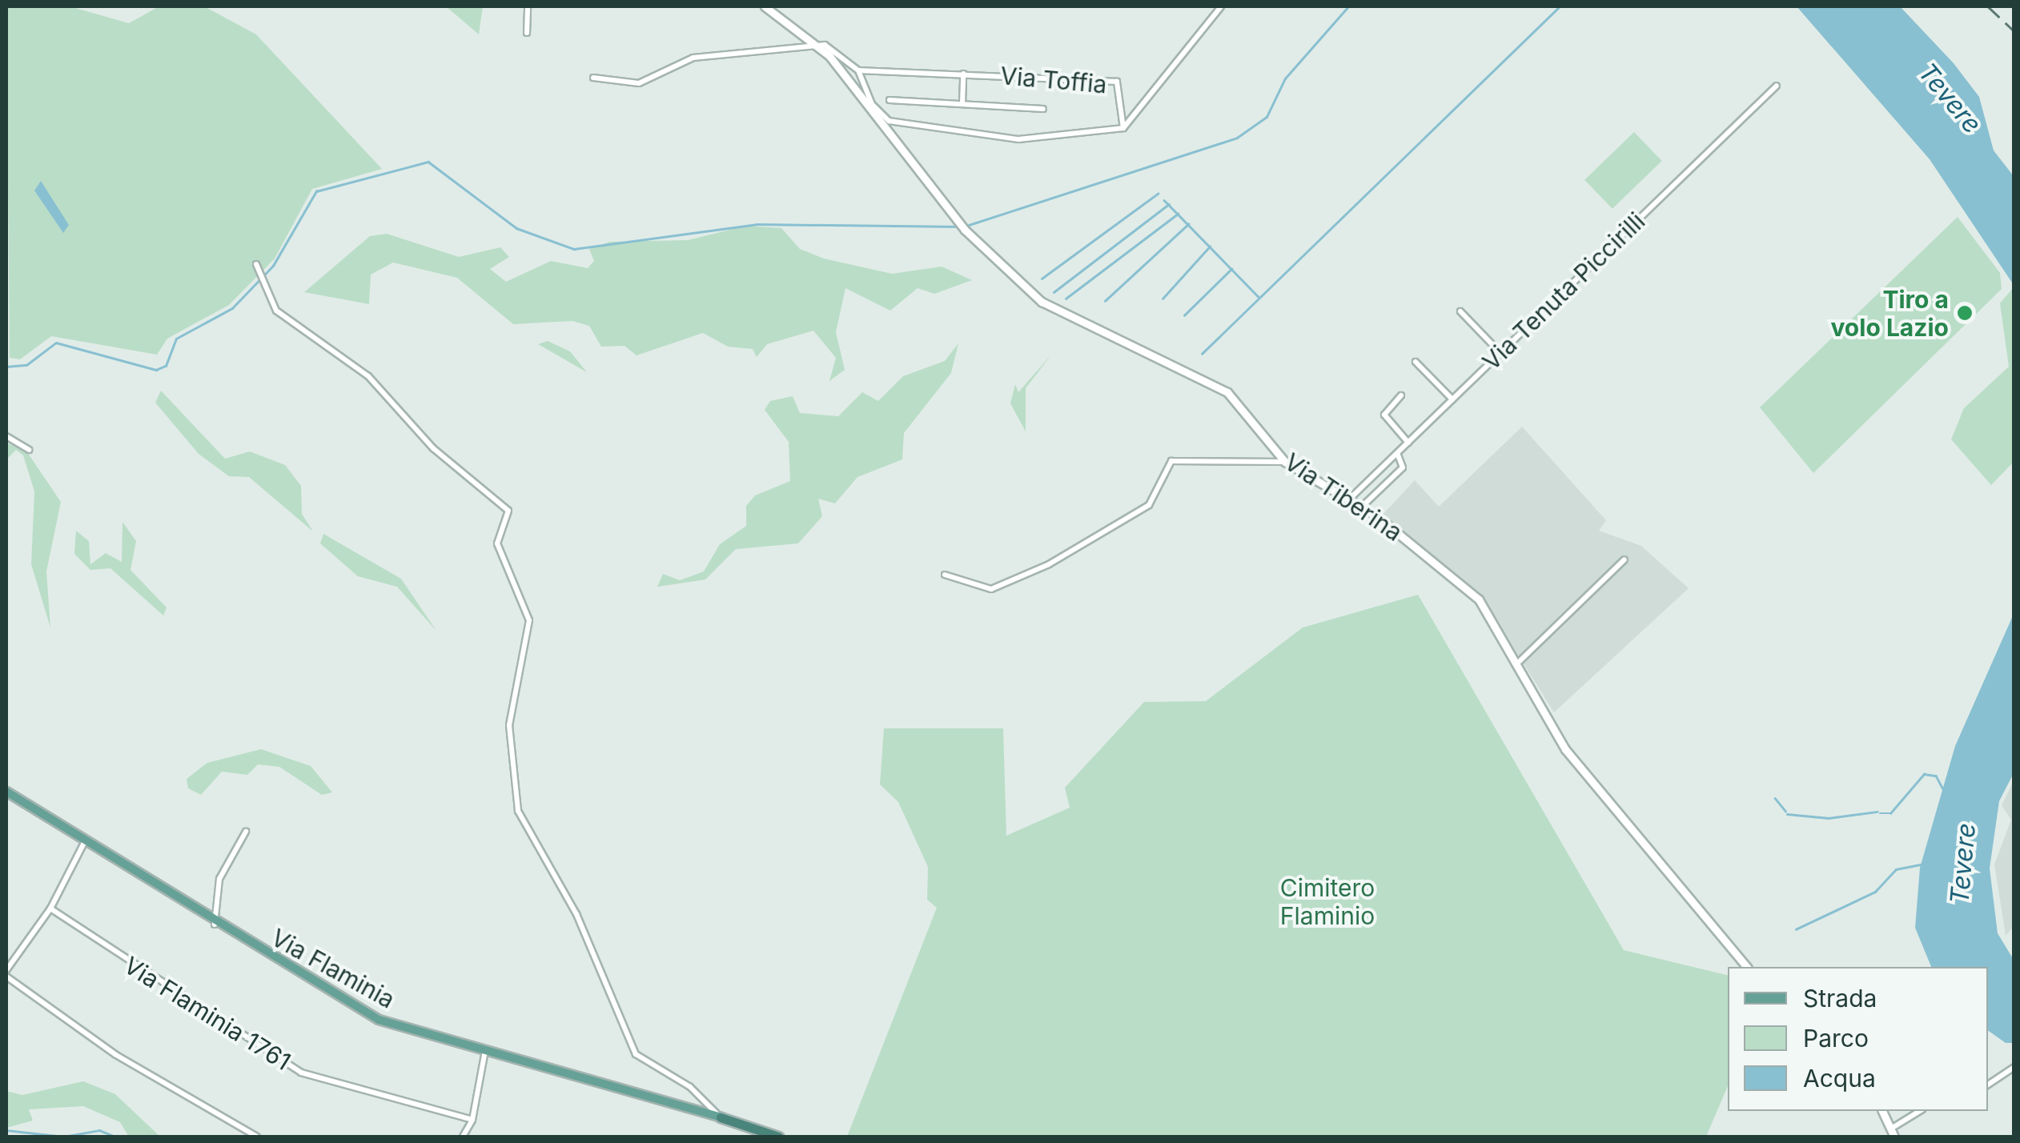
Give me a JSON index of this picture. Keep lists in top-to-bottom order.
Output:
{
  "streets": {
    "highway": ["Via Flaminia"],
    "main road": ["Via Tiberina"],
    "street": ["Via Toffia", "Via Tenuta Piccirilli", "Via Flaminia 1761"]
  },
  "crossings": [
    ["Via Toffia", "Via Tiberina"],
    ["Via Tenuta Piccirilli", "Via Tiberina"]
  ],
  "water": ["Tevere"],
  "parks": ["Cimitero Flaminio"],
  "places": ["Tiro a volo Lazio"],
  "legend": ["Strada", "Parco", "Acqua"]
}
